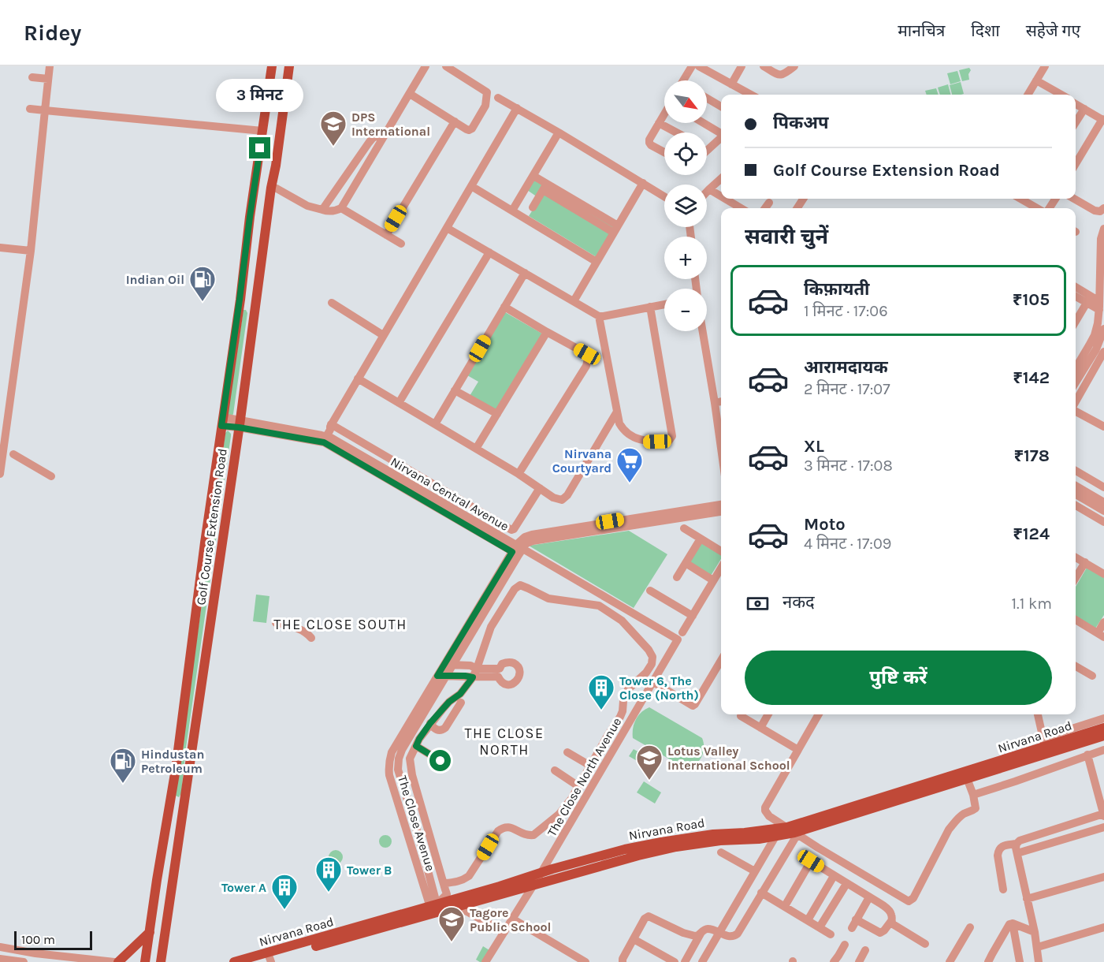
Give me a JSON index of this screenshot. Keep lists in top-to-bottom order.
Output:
{
  "streets": {
    "main road": ["Golf Course Extension Road", "Nirvana Road"],
    "street": ["Nirvana Central Avenue", "The Close North Avenue", "The Close Avenue"]
  },
  "crossings": [
    ["Nirvana Central Avenue", "Golf Course Extension Road"],
    ["Nirvana Central Avenue", "The Close North Avenue"],
    ["Nirvana Central Avenue", "The Close Avenue"],
    ["Nirvana Road", "The Close North Avenue"],
    ["Nirvana Road", "The Close Avenue"],
    ["The Close North Avenue", "The Close Avenue"]
  ],
  "districts": ["THE CLOSE SOUTH", "THE CLOSE NORTH"],
  "places": {
    "school or university": ["DPS International", "Lotus Valley International School", "Tagore Public School"],
    "fuel station": ["Indian Oil", "Hindustan Petroleum"],
    "supermarket": ["Nirvana Courtyard"],
    "building": ["Tower 6, The Close (North)", "Tower B", "Tower A"]
  },
  "scale_bar": "100 m",
  "north": "bottom right",
  "page": {
    "header": "Ridey",
    "nav": ["मानचित्र", "दिशा", "सहेजे गए"],
    "bubble": "3 मिनट",
    "map_buttons": ["+", "−"],
    "banner": ["पिकअप", "Golf Course Extension Road"],
    "heading": "सवारी चुनें",
    "list": [
      {
        "name": "किफ़ायती",
        "note": "1 मिनट · 17:06",
        "value": "₹105"
      },
      {
        "name": "आरामदायक",
        "note": "2 मिनट · 17:07",
        "value": "₹142"
      },
      {
        "name": "XL",
        "note": "3 मिनट · 17:08",
        "value": "₹178"
      },
      {
        "name": "Moto",
        "note": "4 मिनट · 17:09",
        "value": "₹124"
      }
    ],
    "pay": ["नकद", "1.1 km"],
    "buttons": "पुष्टि करें",
    "scale": "100 m"
  }
}
